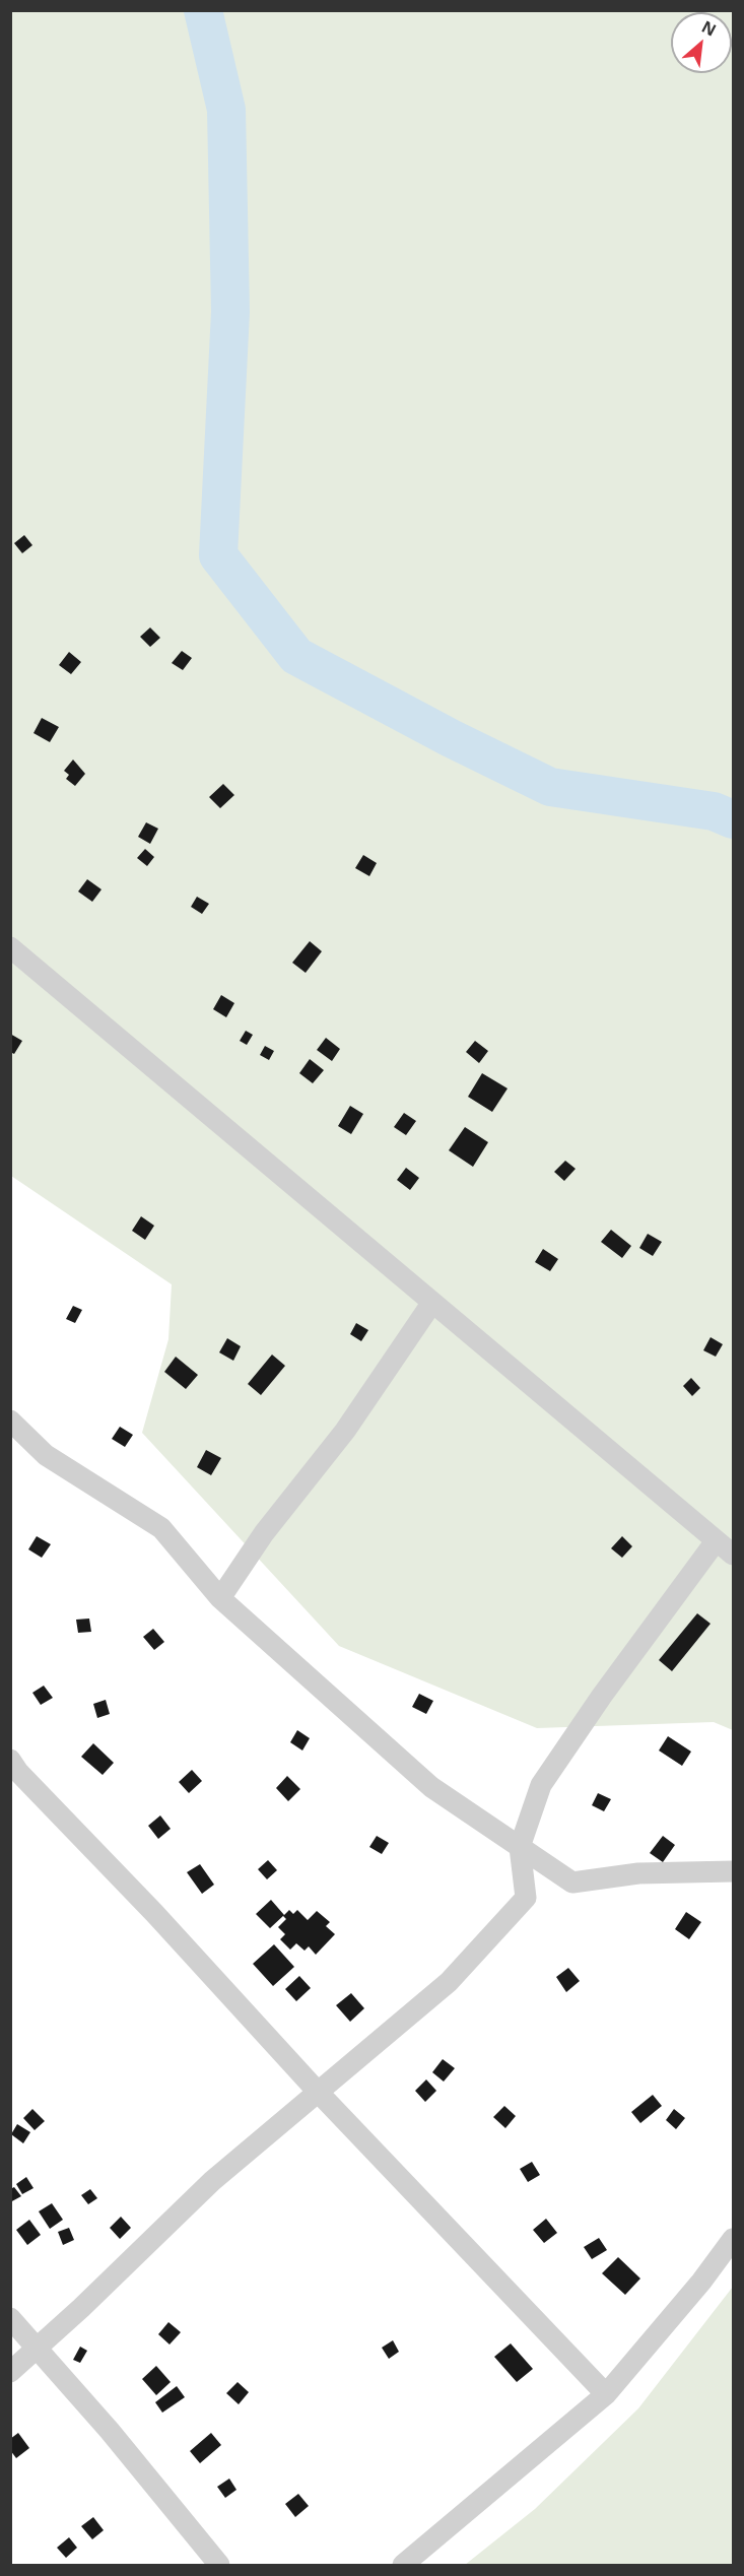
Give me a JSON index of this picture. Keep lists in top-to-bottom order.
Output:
{
  "north": "top right"
}
